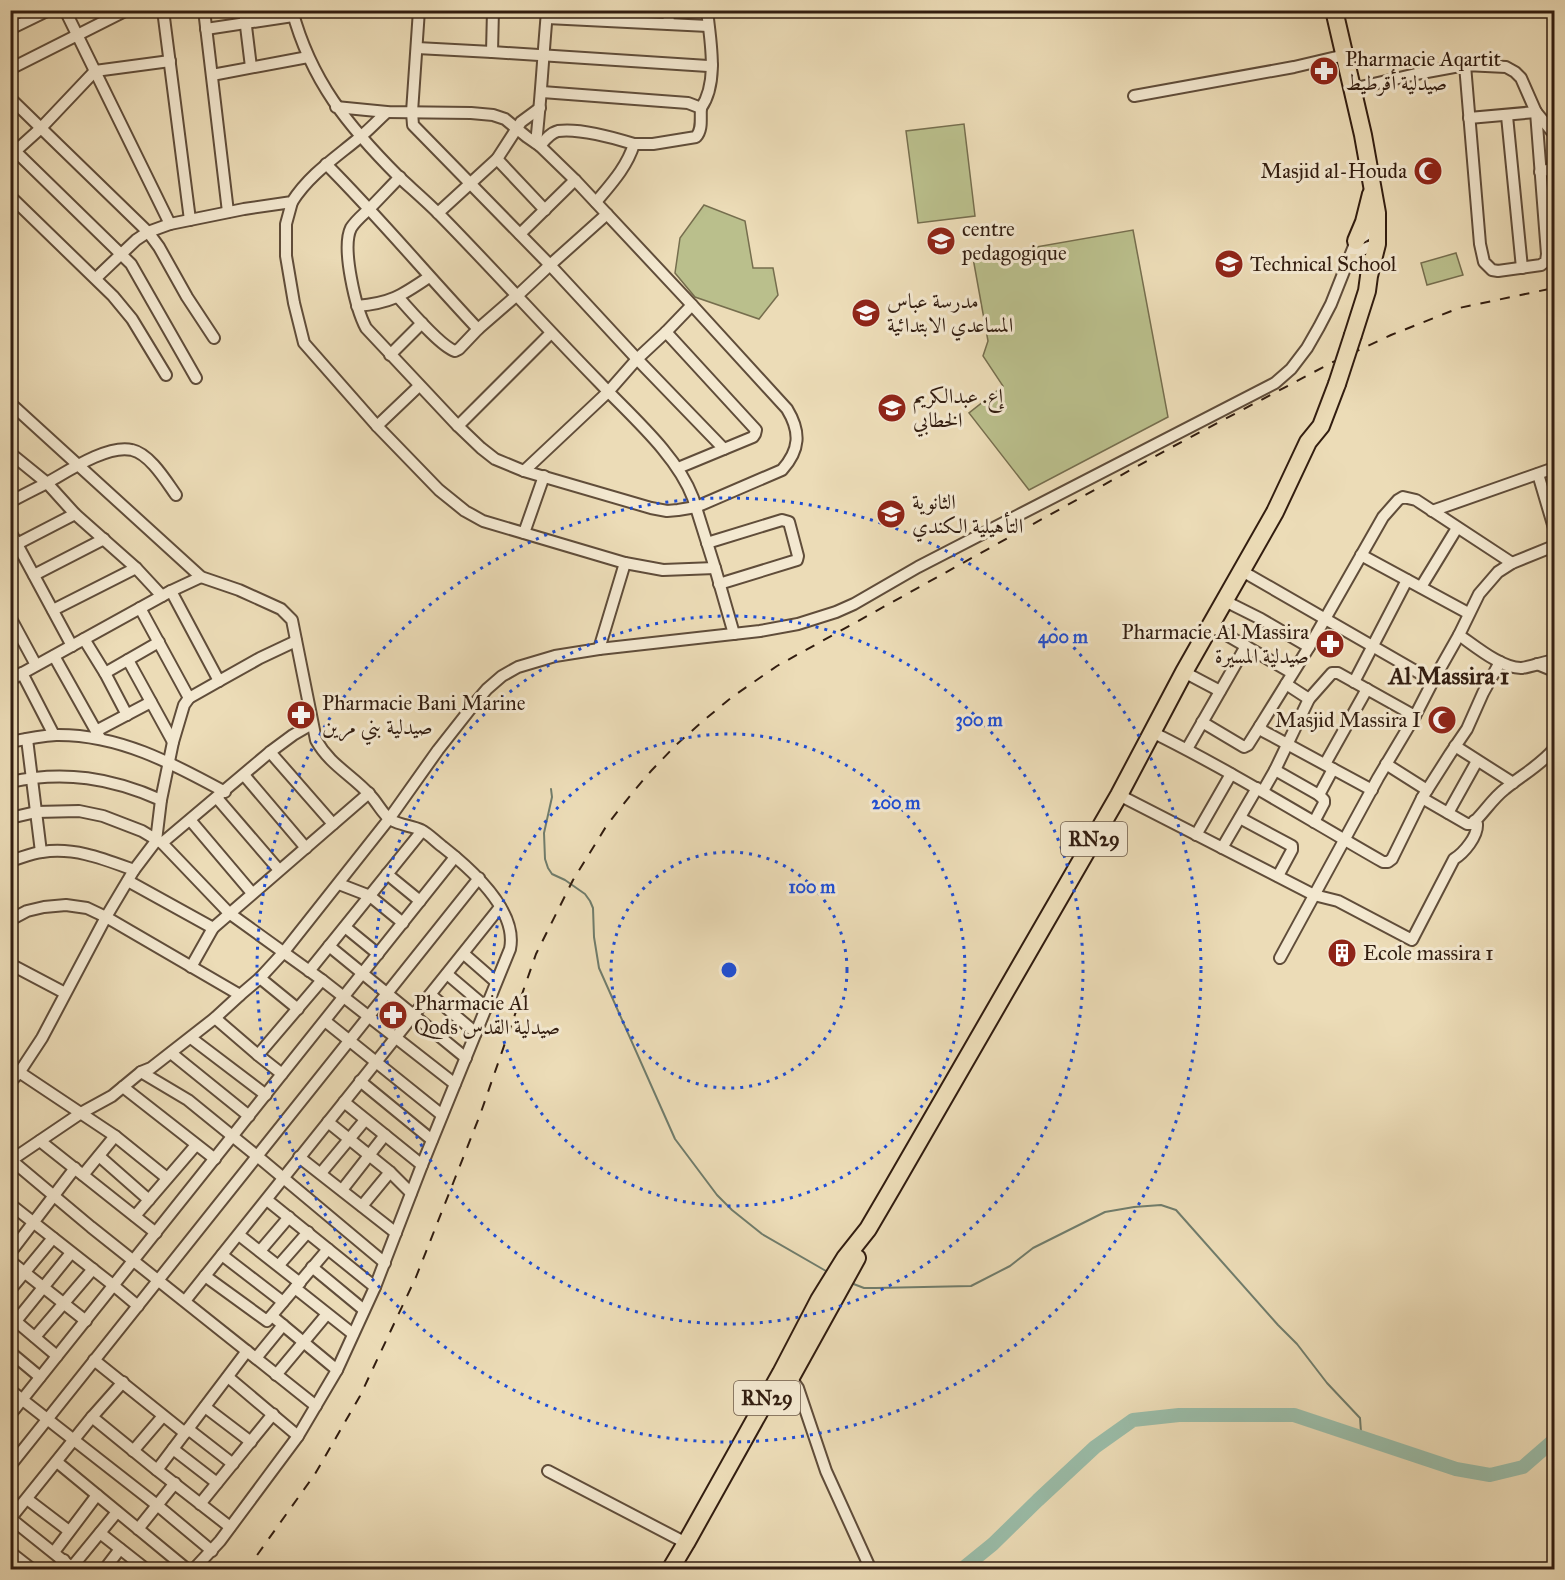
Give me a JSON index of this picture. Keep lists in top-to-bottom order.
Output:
{
  "streets": {
    "highway": ["RN29"]
  },
  "districts": ["Al Massira 1"],
  "places": {
    "pharmacy": [
      "Pharmacie Aqartit صيدلية أقرطيط",
      "Pharmacie Al Massira صيدلية المسيرة",
      "Pharmacie Bani Marine صيدلية بني مرين",
      "Pharmacie Al Qods صيدلية القدس"
    ],
    "mosque": ["Masjid al-Houda", "Masjid Massira I"],
    "school or university": [
      "centre pedagogique",
      "Technical School",
      "مدرسة عباس المساعدي الابتدائية",
      "إع. عبدالكريم الخطابي",
      "الثانوية التأهيلية الكندي"
    ],
    "building": ["Ecole massira 1"]
  },
  "rings": [
    "400 m",
    "300 m",
    "200 m",
    "100 m"
  ]
}
